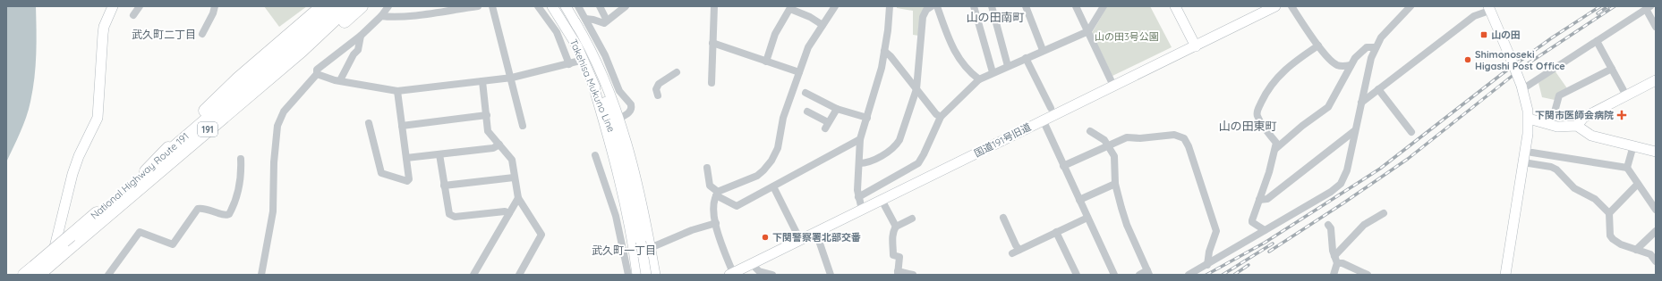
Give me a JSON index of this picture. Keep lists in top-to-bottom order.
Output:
{
  "streets": {
    "highway": ["191", "National Highway Route 191"],
    "main road": ["Takehisa Mukuno Line", "国道191号旧道"]
  },
  "districts": [
    "山の田南町",
    "武久町二丁目",
    "山の田東町",
    "武久町一丁目"
  ],
  "parks": ["山の田3号公園"],
  "places": {
    "transit": ["山の田"],
    "other": ["Shimonoseki Higashi Post Office", "下関警察署北部交番"],
    "health": ["下関市医師会病院"]
  }
}
